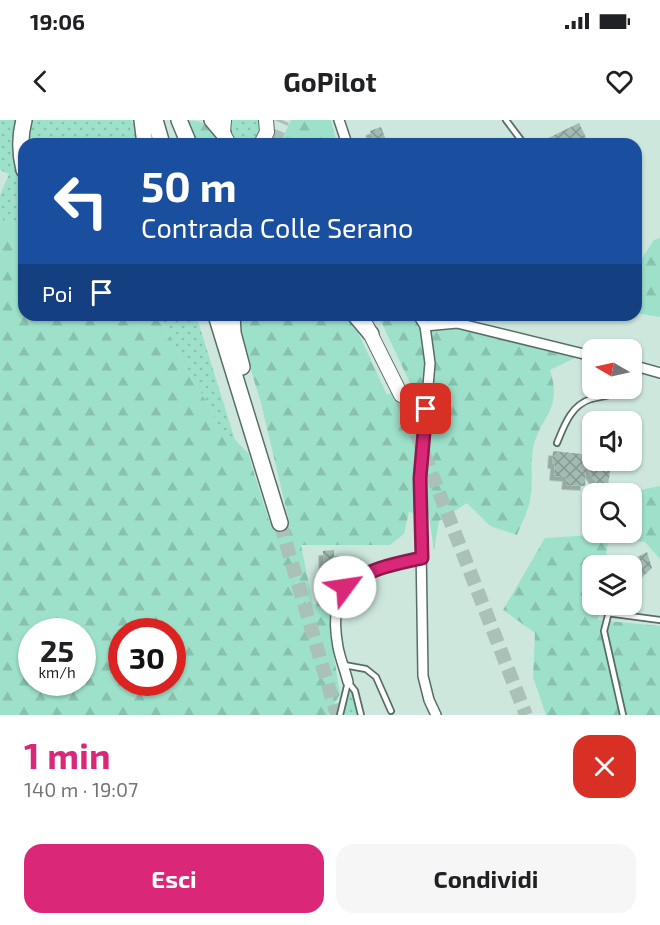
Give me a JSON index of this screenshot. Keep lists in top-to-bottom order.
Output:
{
  "north": "left",
  "page": {
    "status": "19:06",
    "header": "GoPilot",
    "turn": ["50 m", "Contrada Colle Serano"],
    "then": "Poi",
    "speed": "25 km/h",
    "limit": "30",
    "heading": ["1 min", "140 m · 19:07"],
    "buttons": ["Esci", "Condividi"]
  }
}
